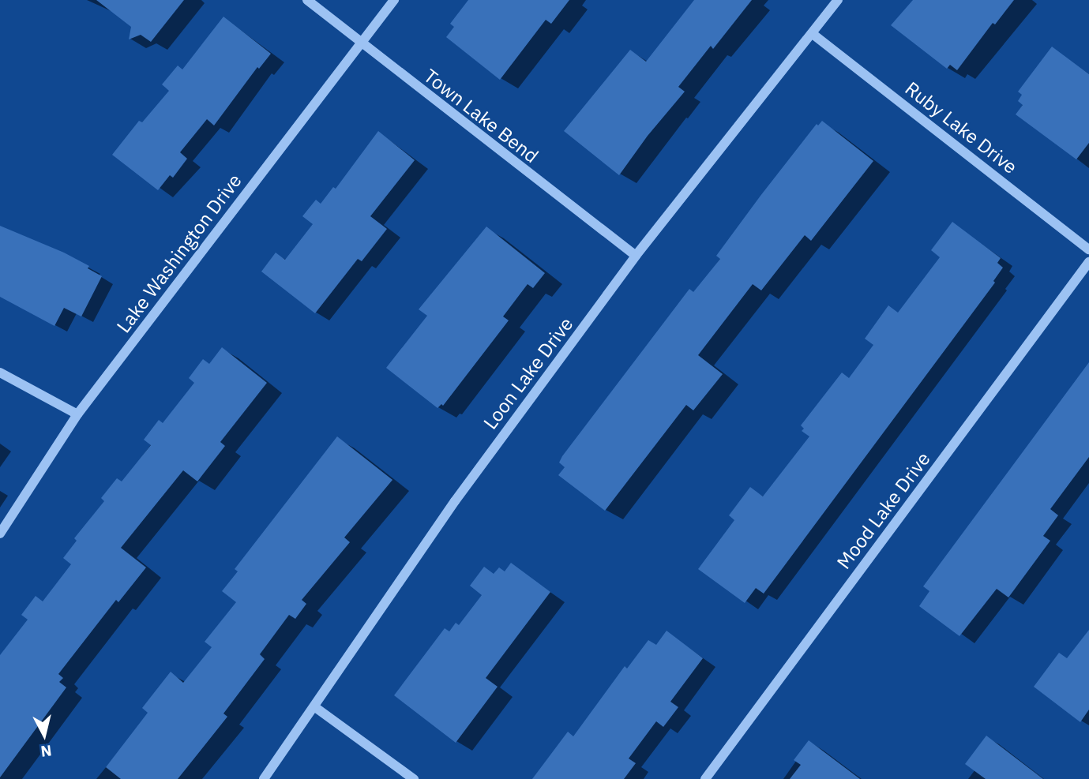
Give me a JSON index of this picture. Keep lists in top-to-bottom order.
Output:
{
  "streets": {
    "street": [
      "Town Lake Bend",
      "Ruby Lake Drive",
      "Lake Washington Drive",
      "Loon Lake Drive",
      "Mood Lake Drive"
    ]
  },
  "crossings": [
    ["Town Lake Bend", "Lake Washington Drive"],
    ["Town Lake Bend", "Loon Lake Drive"],
    ["Ruby Lake Drive", "Loon Lake Drive"]
  ],
  "north": "bottom"
}
